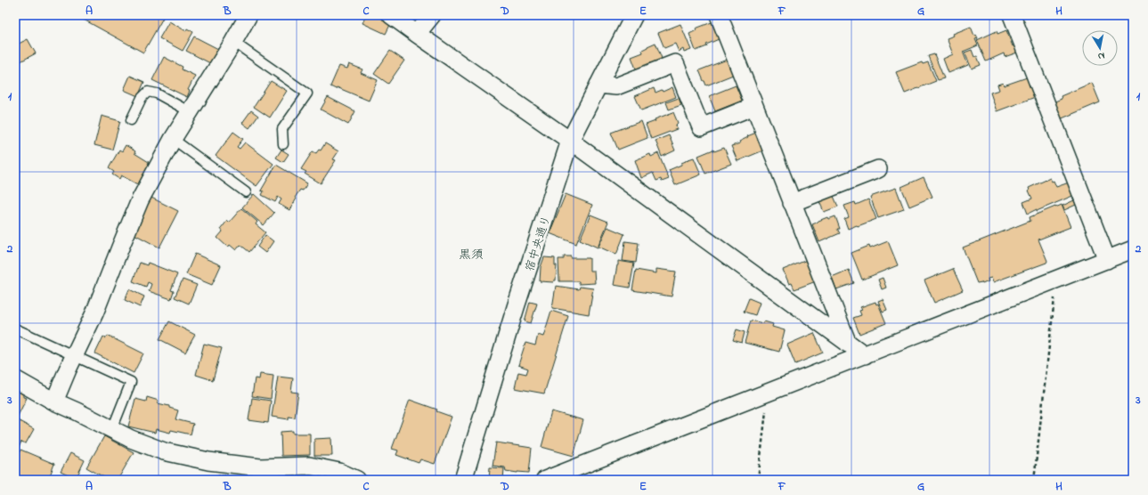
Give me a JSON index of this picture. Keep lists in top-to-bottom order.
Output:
{
  "streets": {
    "street": ["宿中央通り"]
  },
  "districts": ["黒須"],
  "north": "bottom",
  "grid": {
    "columns": [
      "A",
      "B",
      "C",
      "D",
      "E",
      "F",
      "G",
      "H"
    ],
    "rows": ["1", "2", "3"]
  }
}
